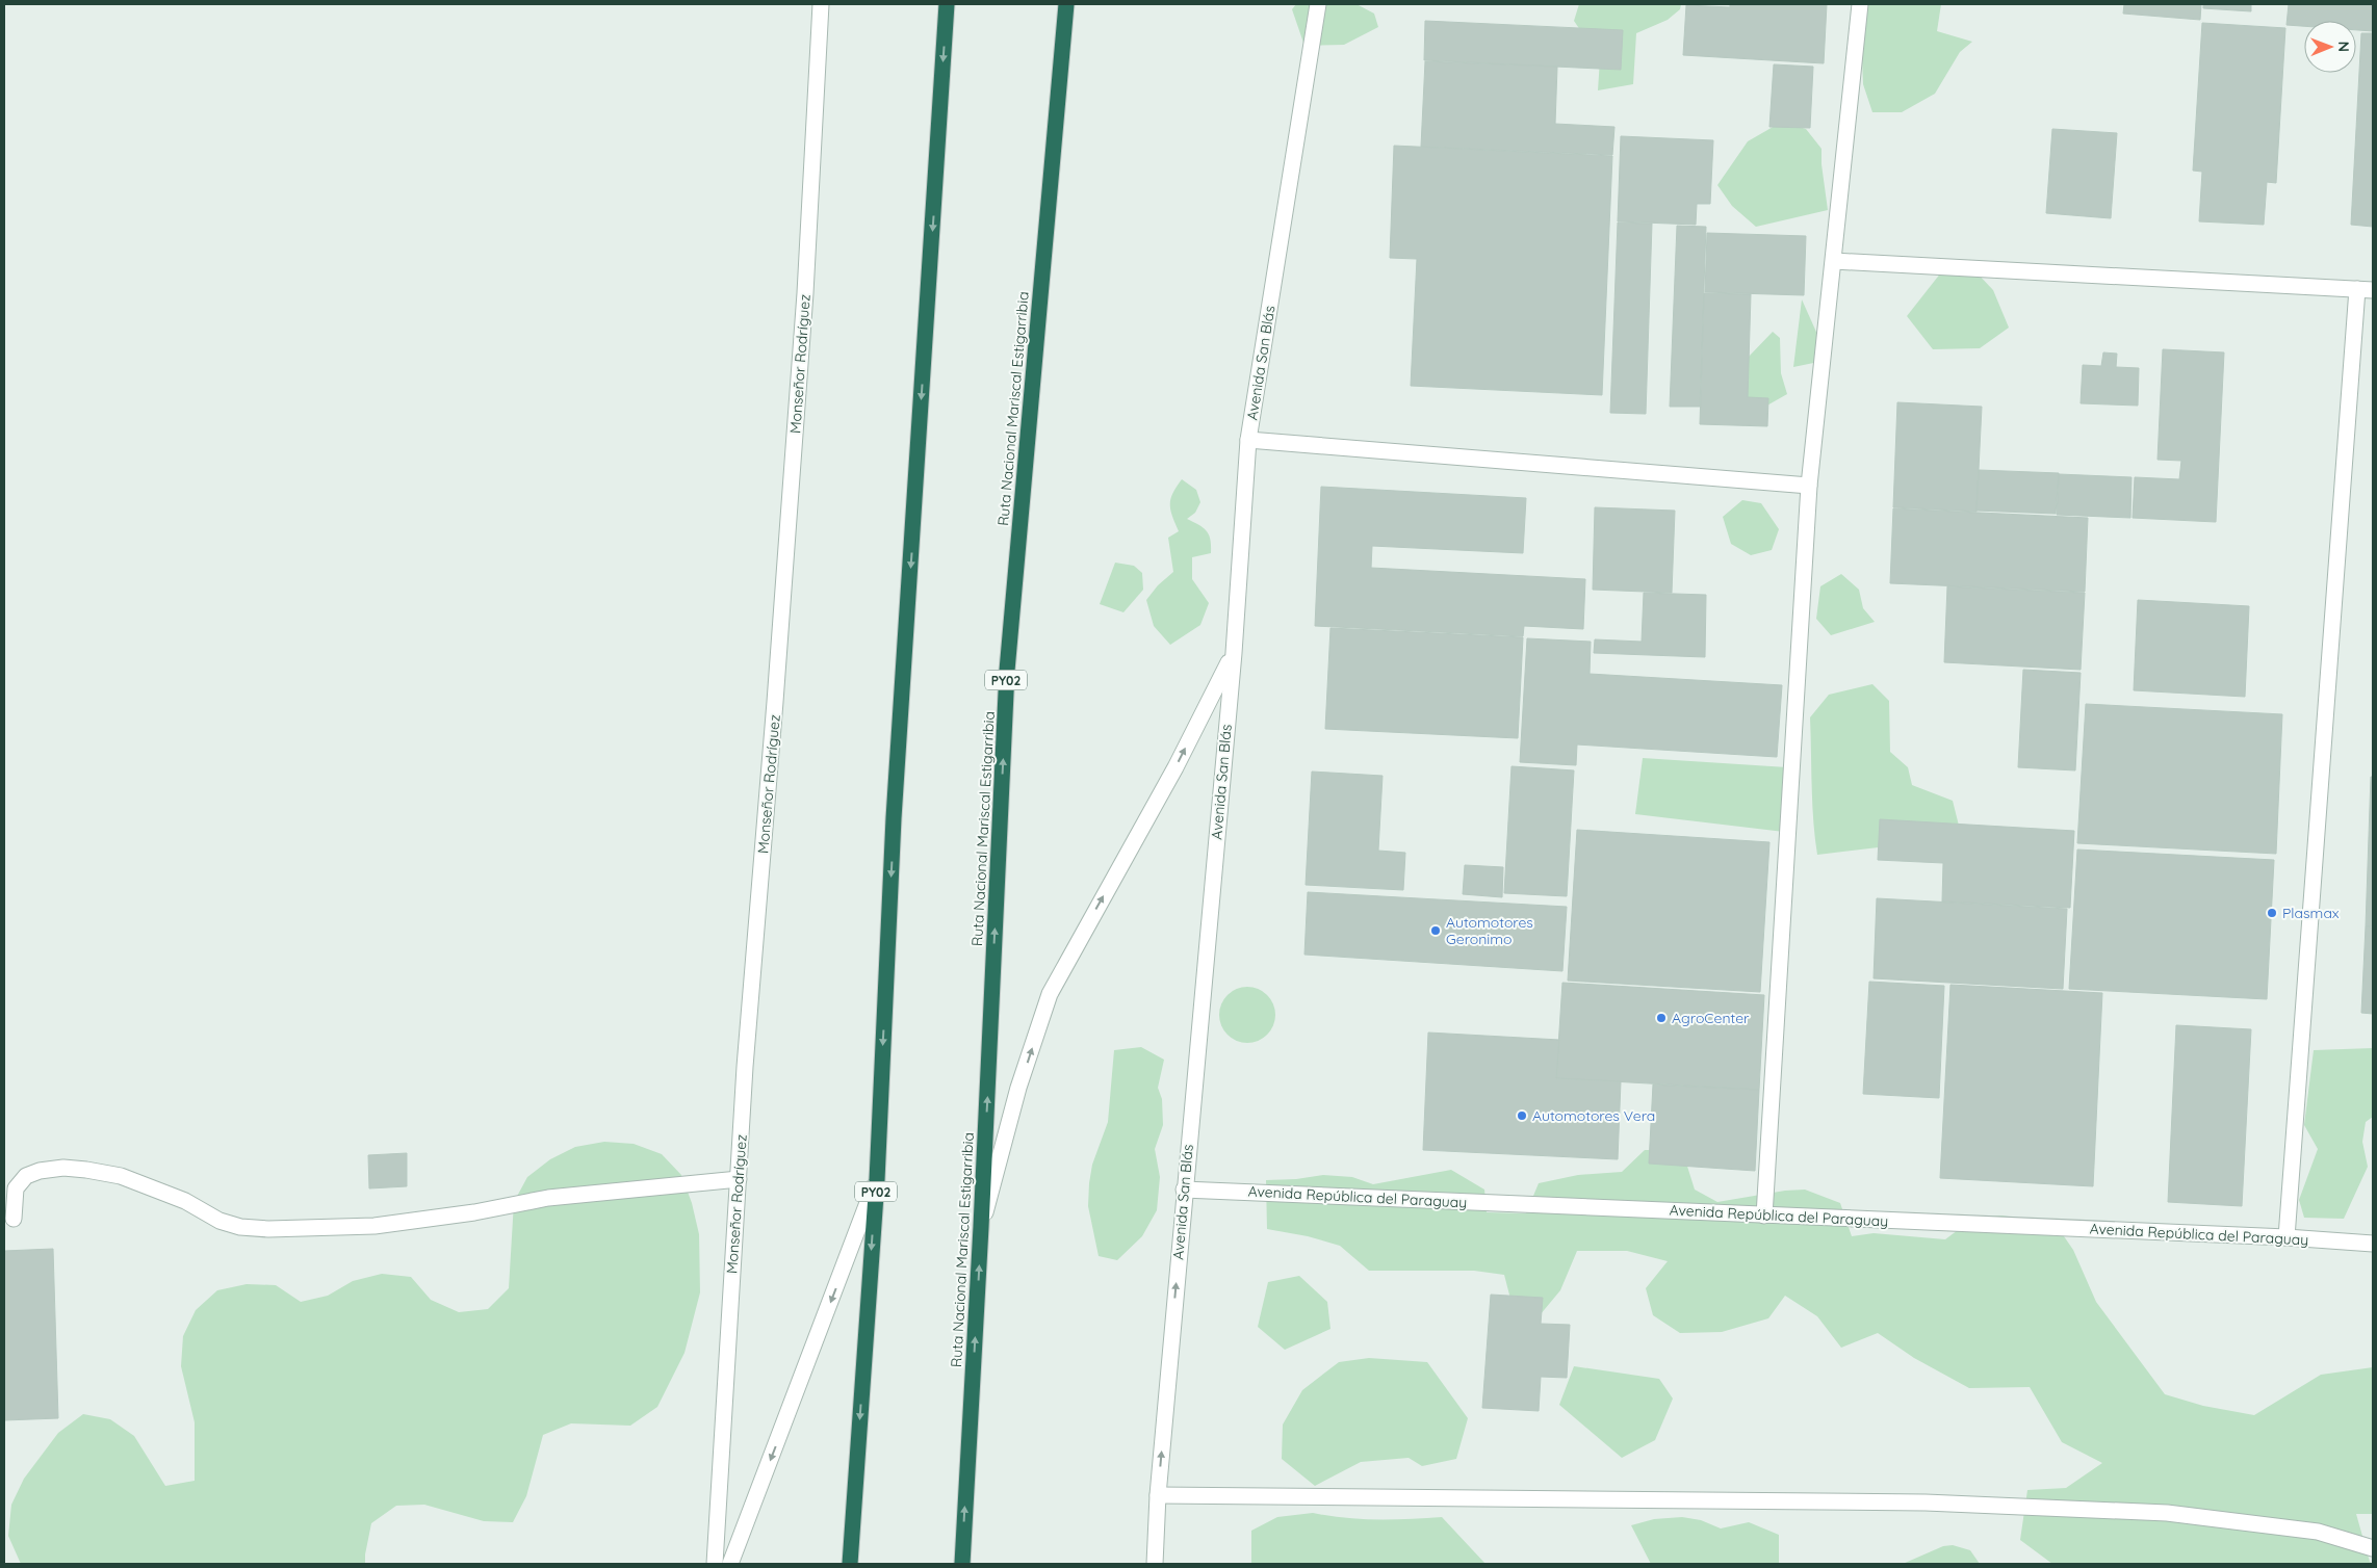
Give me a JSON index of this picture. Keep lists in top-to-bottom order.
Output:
{
  "streets": {
    "highway": ["Ruta Nacional Mariscal Estigarribia", "PY02"],
    "street": ["Avenida San Blás", "Monseñor Rodríguez", "Avenida República del Paraguay"]
  },
  "crossings": [
    ["Avenida San Blás", "Avenida República del Paraguay"]
  ],
  "places": [
    "Plasmax",
    "Automotores Geronimo",
    "AgroCenter",
    "Automotores Vera"
  ],
  "north": "right"
}
